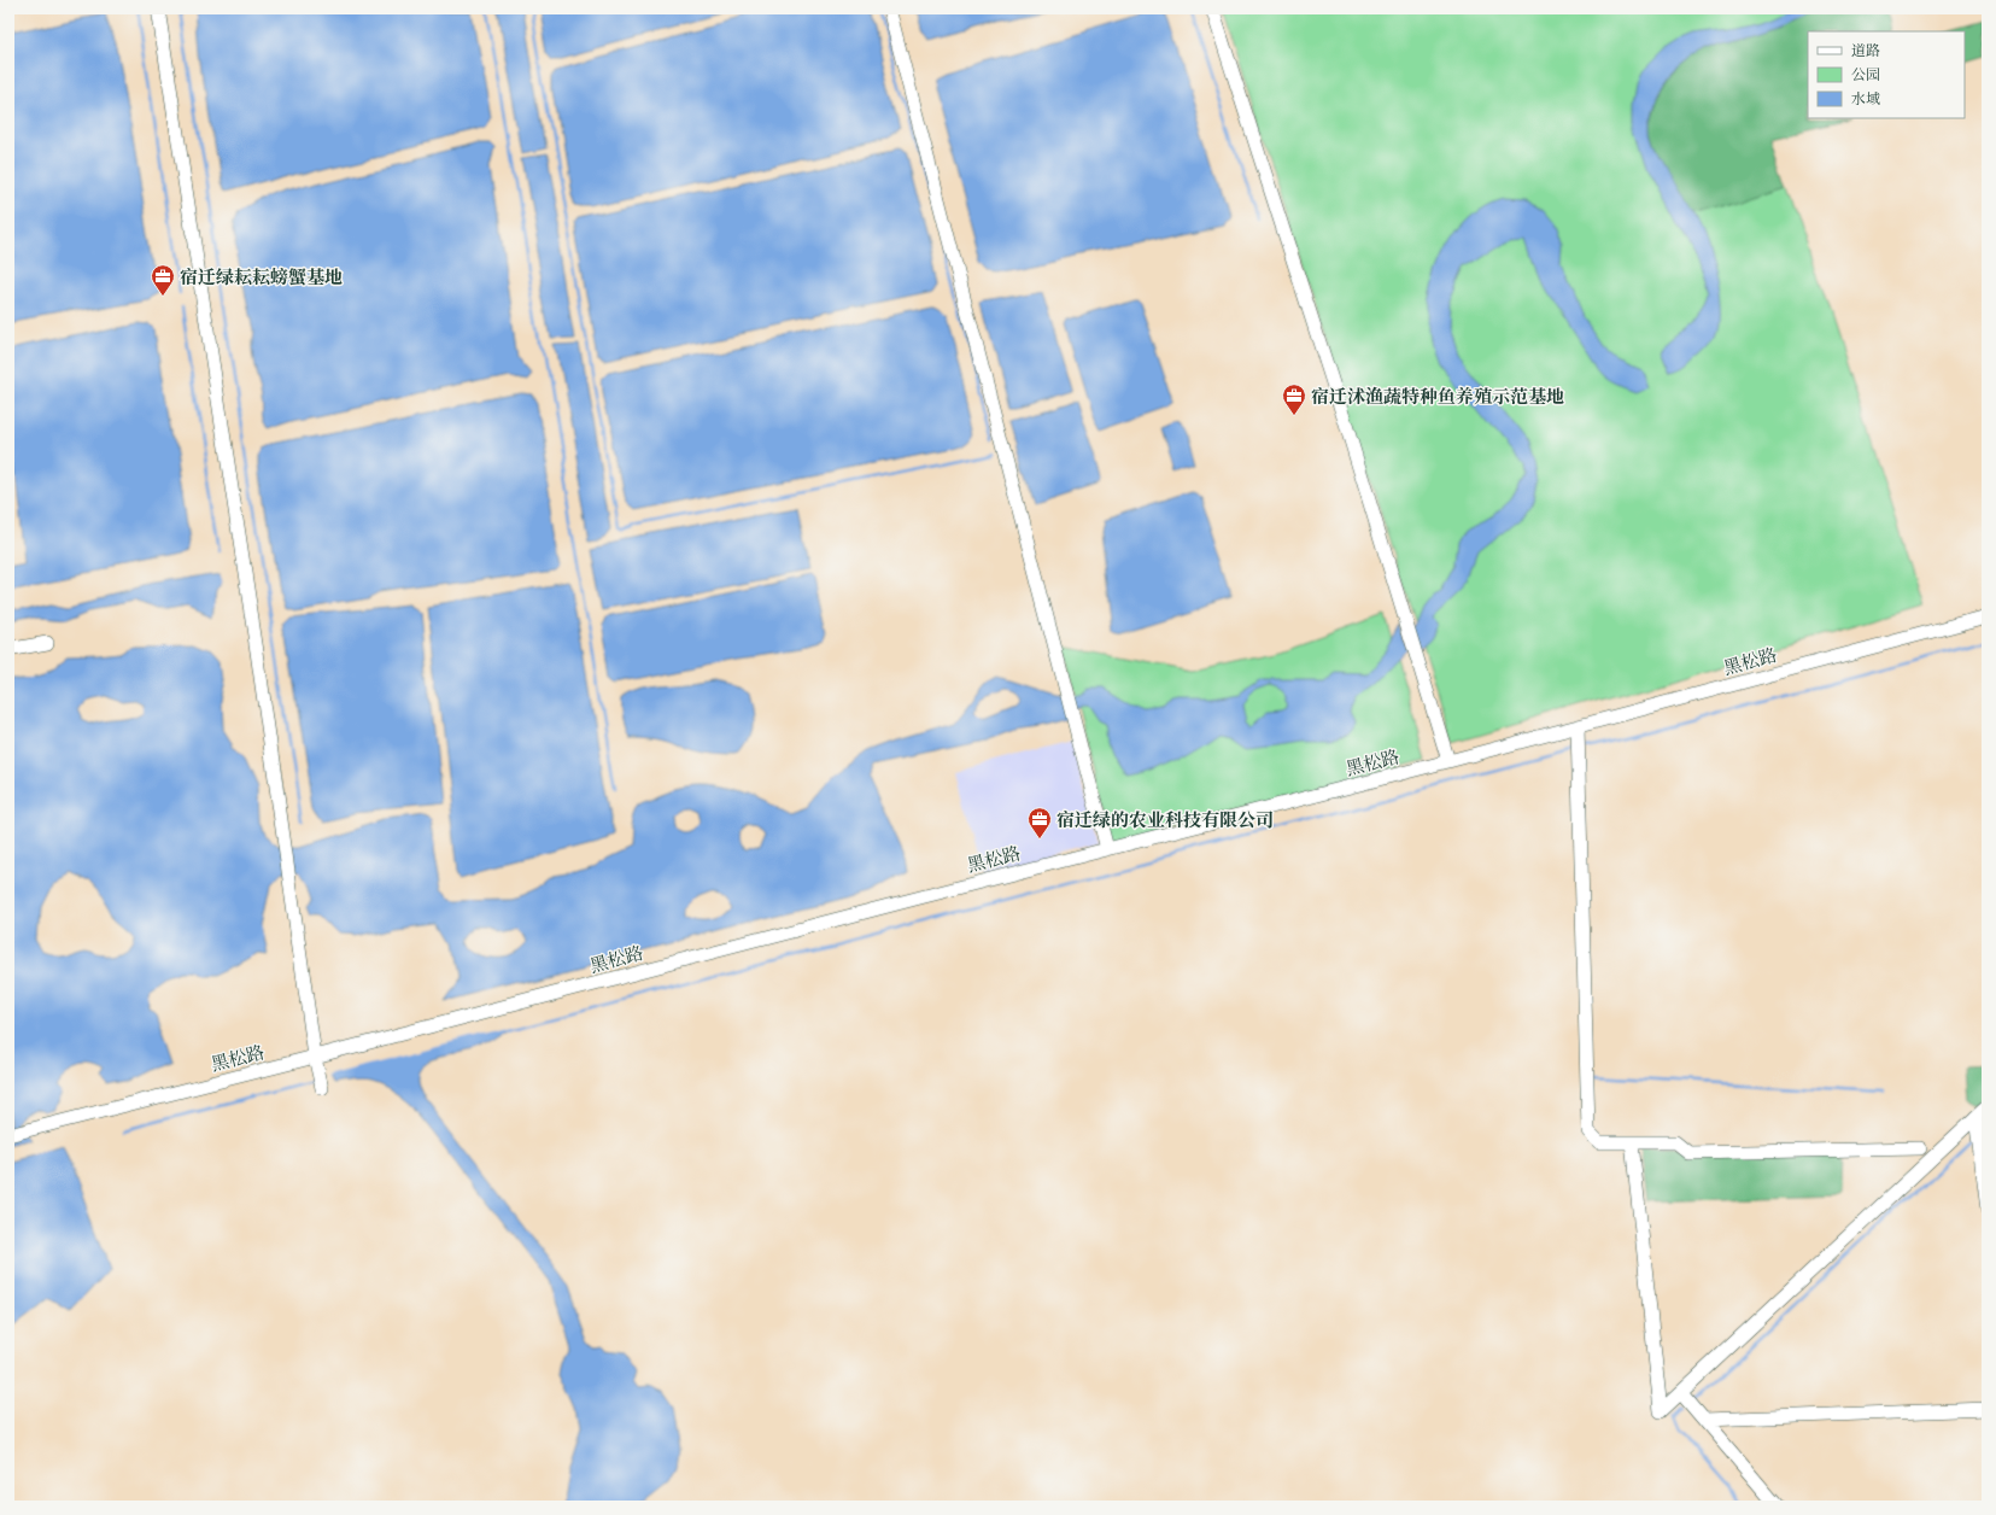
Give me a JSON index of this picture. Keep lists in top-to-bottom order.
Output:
{
  "streets": {
    "street": ["黑松路"]
  },
  "places": {
    "office": ["宿迁绿耘耘螃蟹基地", "宿迁沭渔蔬特种鱼养殖示范基地", "宿迁绿的农业科技有限公司"]
  },
  "legend": ["道路", "公园", "水域"]
}
